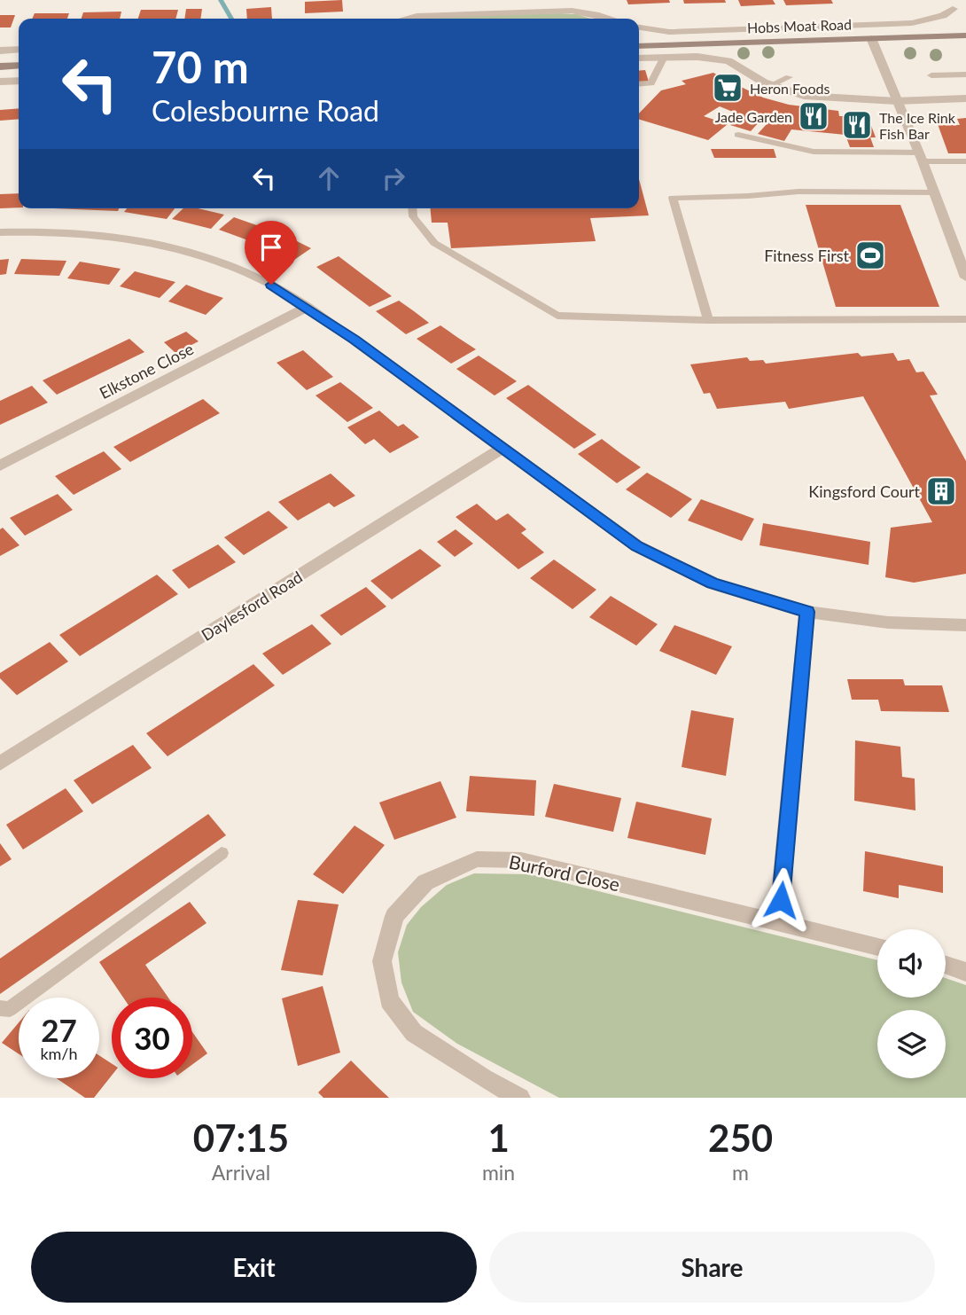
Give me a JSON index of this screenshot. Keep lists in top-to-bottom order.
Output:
{
  "streets": {
    "main road": ["Hobs Moat Road"],
    "street": ["Elkstone Close", "Daylesford Road", "Burford Close"]
  },
  "places": {
    "supermarket": ["Heron Foods"],
    "restaurant": ["Jade Garden", "The Ice Rink Fish Bar"],
    "sports": ["Fitness First"],
    "building": ["Kingsford Court"]
  },
  "page": {
    "turn": ["70 m", "Colesbourne Road"],
    "speed": "27 km/h",
    "limit": "30",
    "eta": [
      "07:15",
      "Arrival",
      "1",
      "min",
      "250",
      "m"
    ],
    "buttons": ["Exit", "Share"]
  }
}
